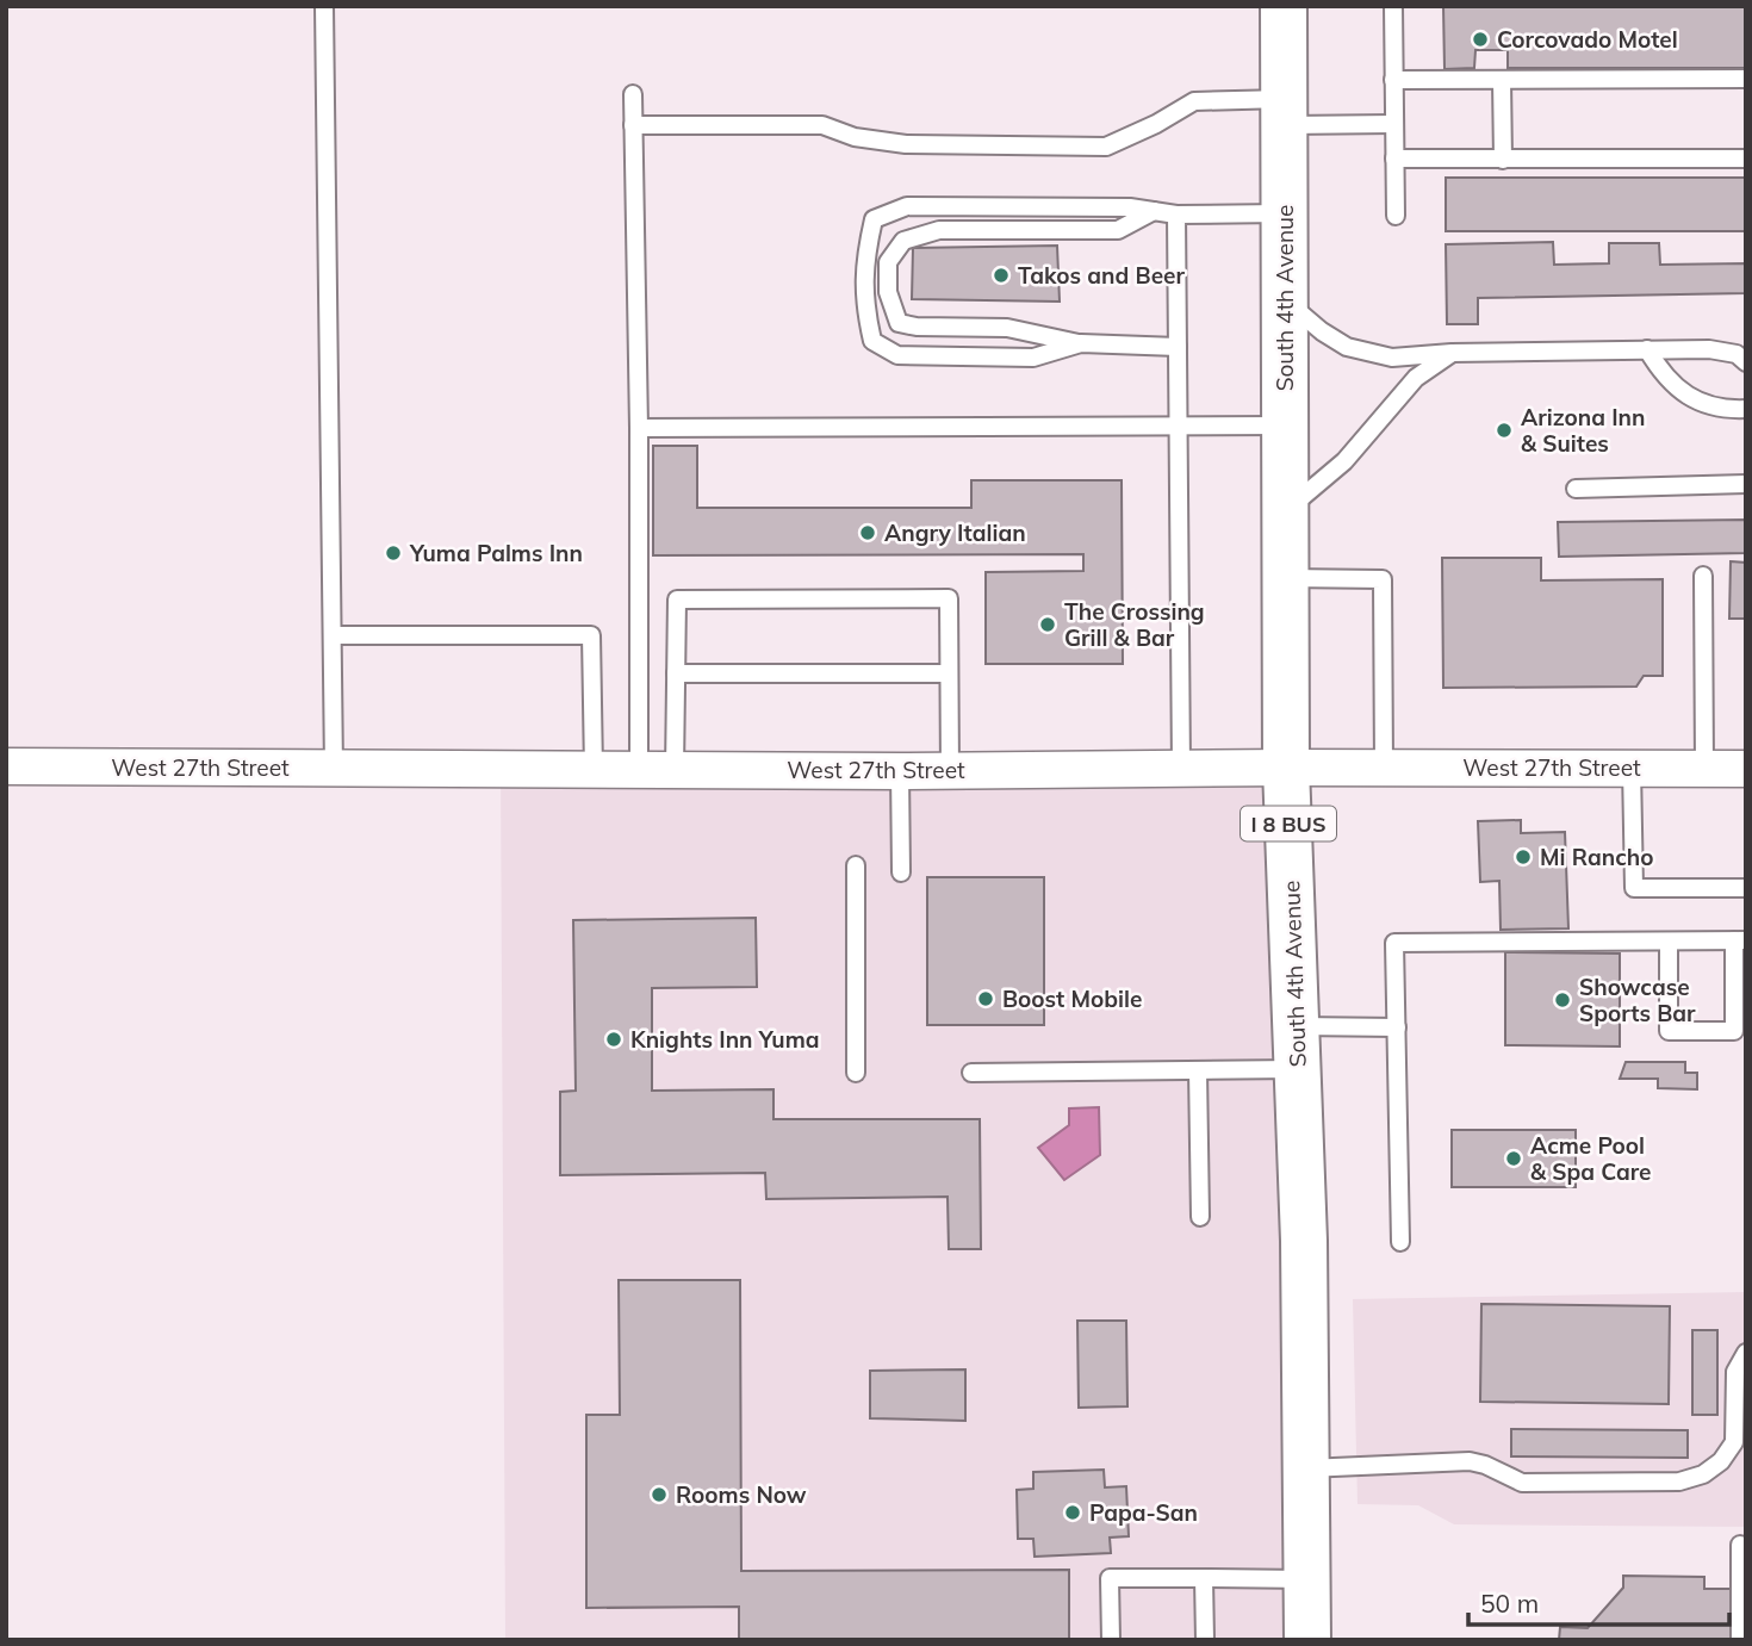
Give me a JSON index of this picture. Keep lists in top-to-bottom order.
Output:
{
  "streets": {
    "main road": ["South 4th Avenue", "I 8 BUS"],
    "street": ["West 27th Street"]
  },
  "crossings": [
    ["South 4th Avenue", "West 27th Street"]
  ],
  "places": [
    "Corcovado Motel",
    "Takos and Beer",
    "Arizona Inn & Suites",
    "Angry Italian",
    "Yuma Palms Inn",
    "The Crossing Grill & Bar",
    "Mi Rancho",
    "Boost Mobile",
    "Showcase Sports Bar",
    "Knights Inn Yuma",
    "Acme Pool & Spa Care",
    "Rooms Now",
    "Papa-San"
  ],
  "scale_bar": "50 m"
}
